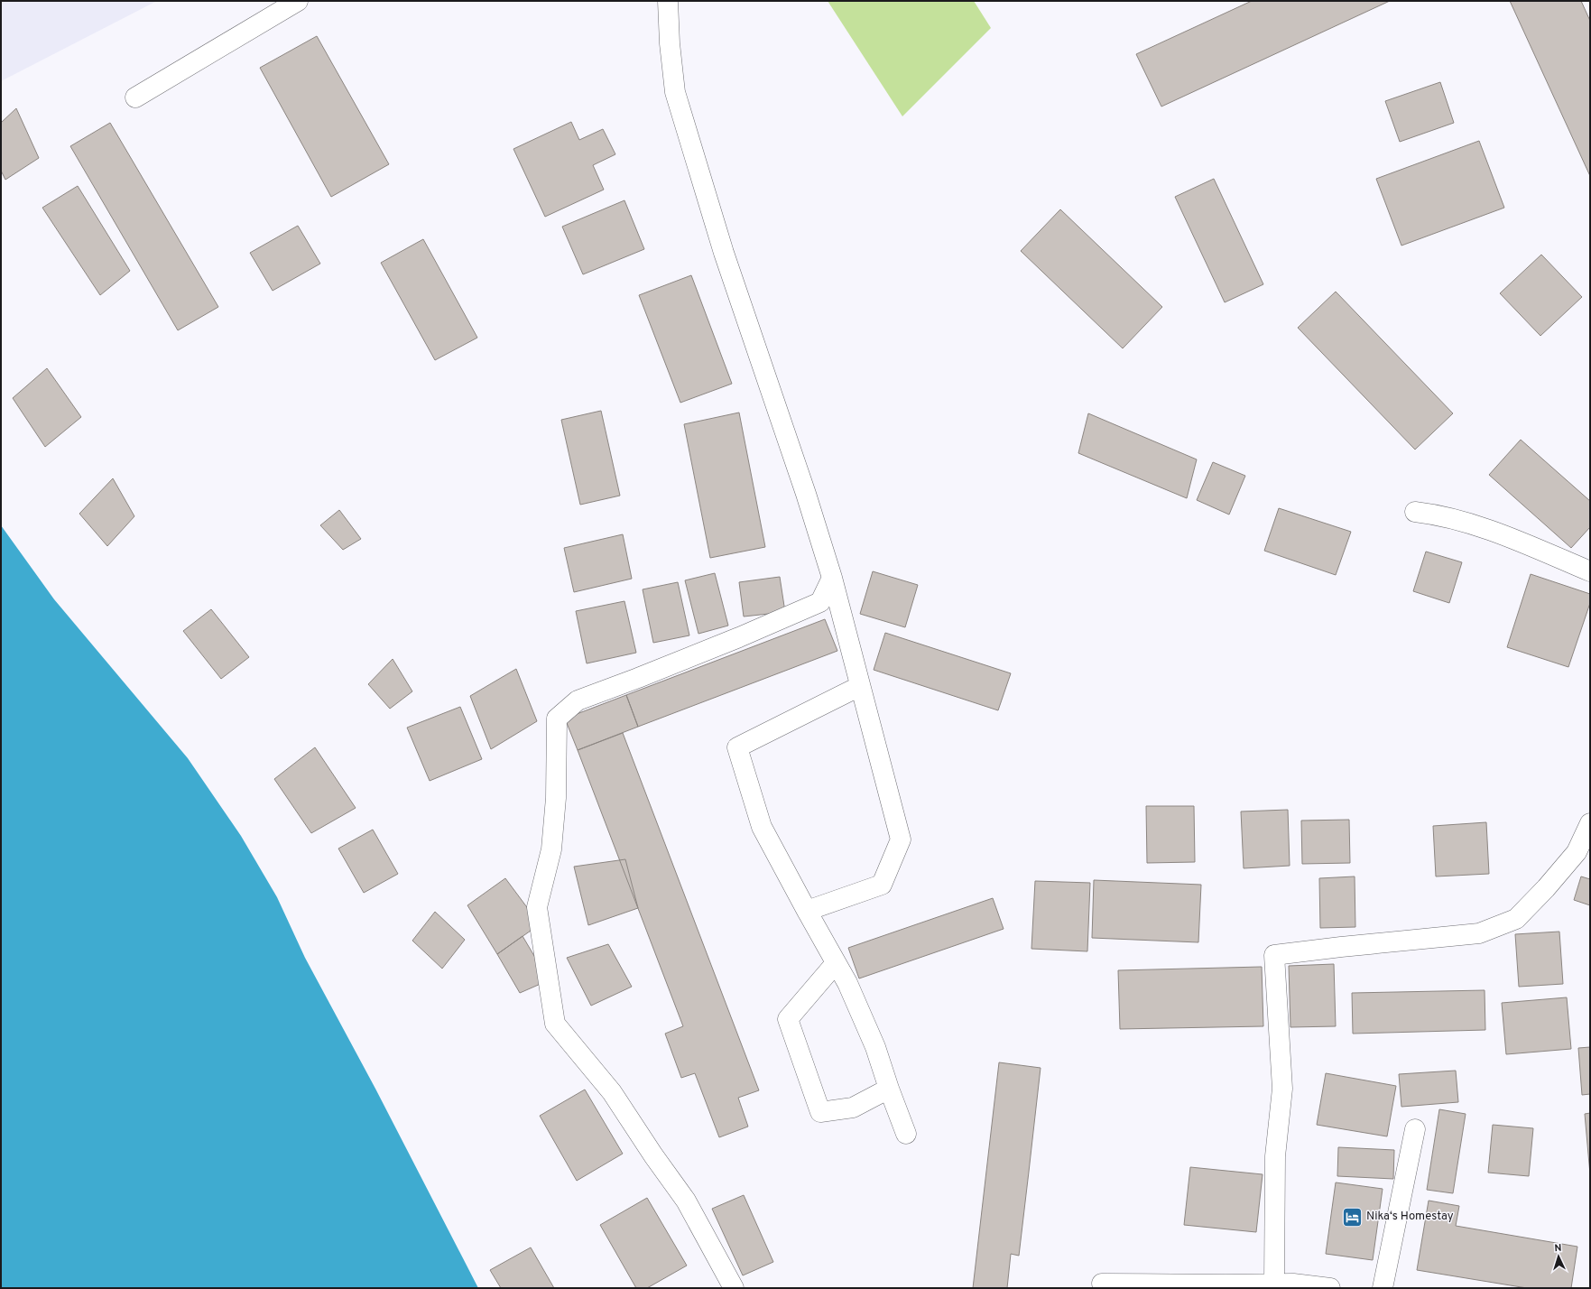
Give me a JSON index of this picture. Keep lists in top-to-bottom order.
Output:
{
  "places": {
    "hotel": ["Nika‘s Homestay"]
  },
  "north": "top"
}
